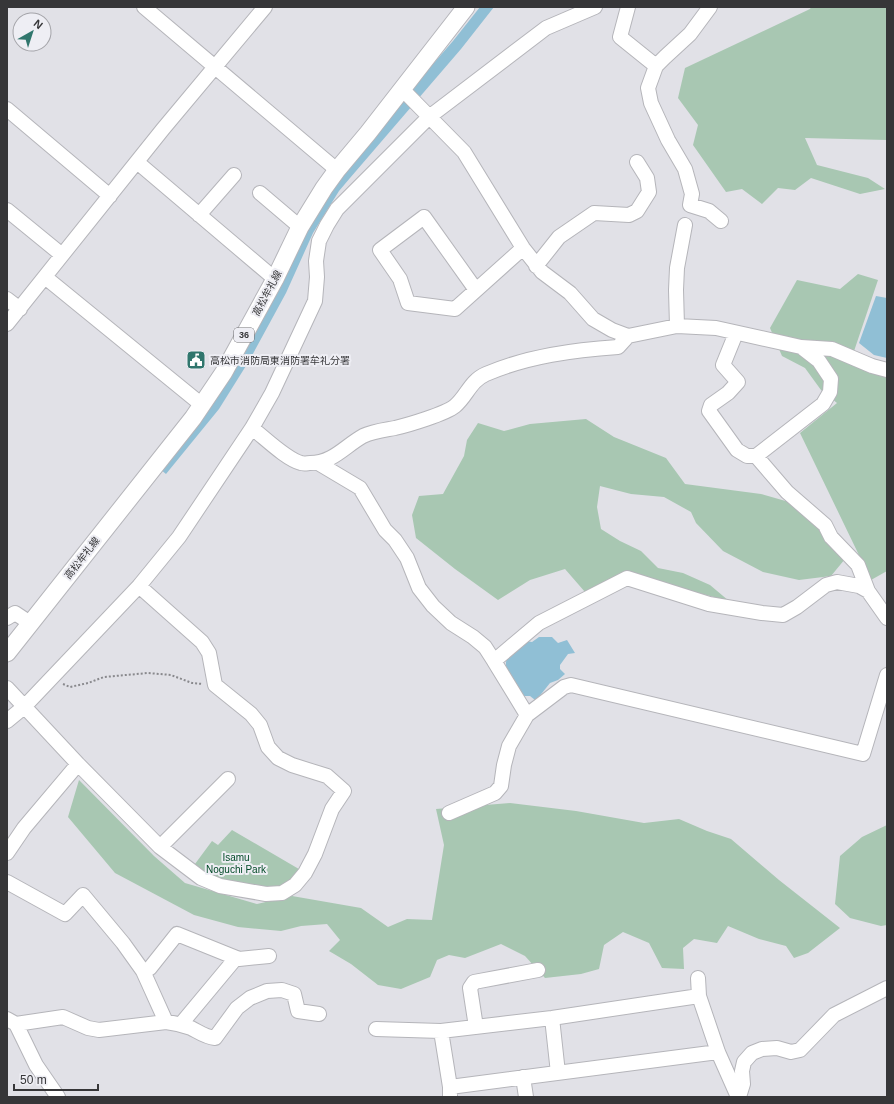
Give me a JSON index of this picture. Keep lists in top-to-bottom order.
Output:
{
  "streets": {
    "main road": ["高松牟礼線", "36"]
  },
  "parks": ["Isamu Noguchi Park"],
  "places": {
    "public building": ["高松市消防局東消防署牟礼分署"]
  },
  "scale_bar": "50 m",
  "north": "top right"
}
